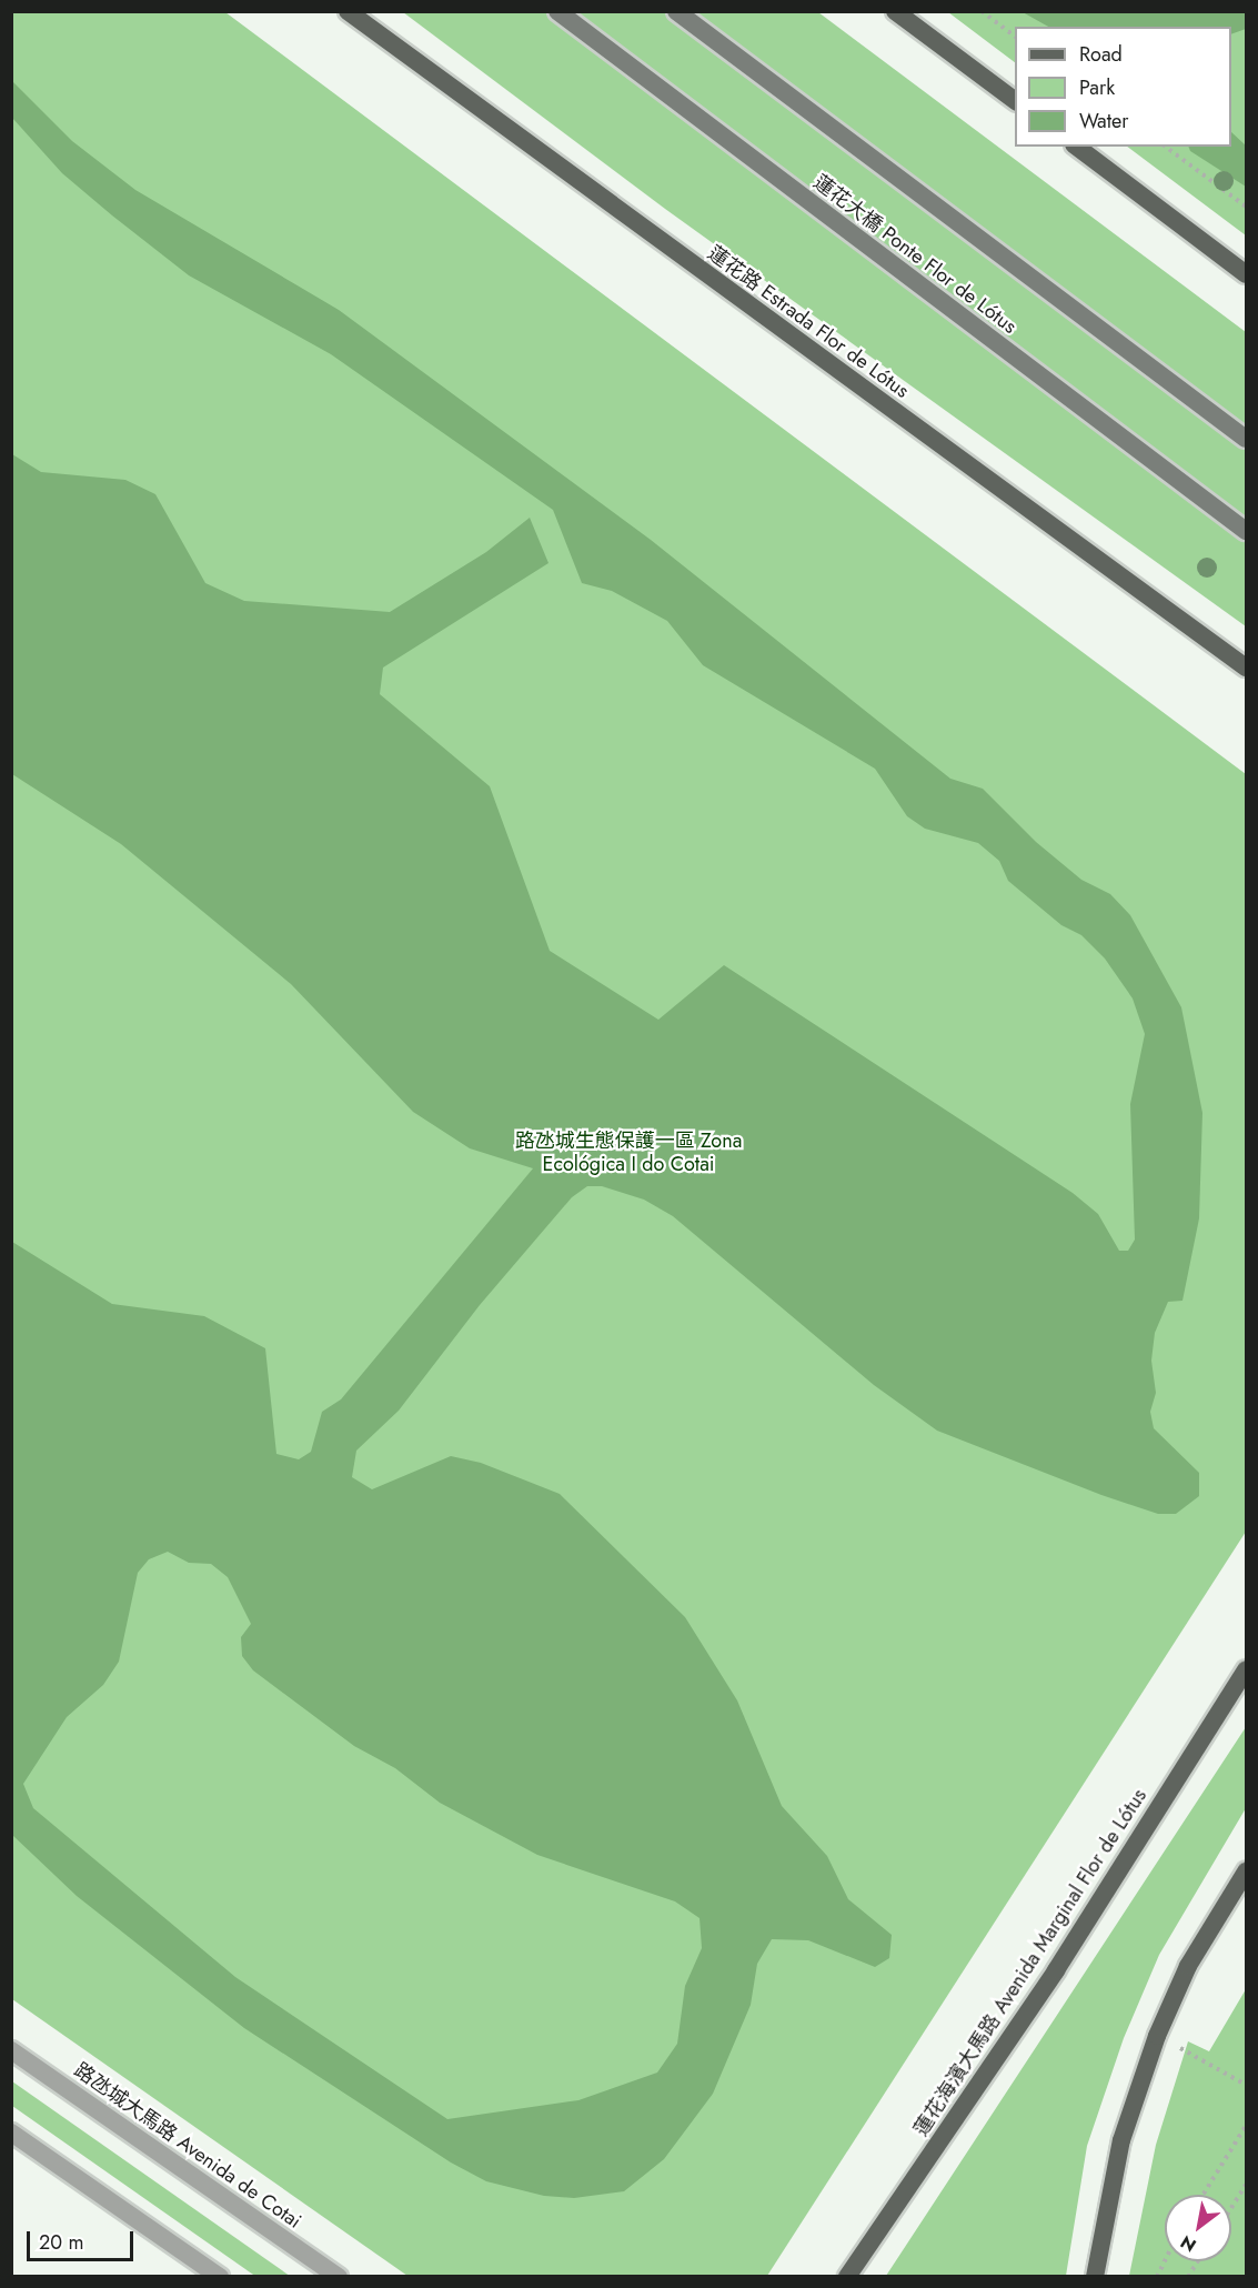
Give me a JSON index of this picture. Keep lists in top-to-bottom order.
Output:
{
  "streets": {
    "main road": ["蓮花大橋 Ponte Flor de Lótus", "蓮花路 Estrada Flor de Lótus", "蓮花海濱大馬路 Avenida Marginal Flor de Lótus"],
    "street": ["路氹城大馬路 Avenida de Cotai"]
  },
  "parks": ["路氹城生態保護一區 Zona Ecológica I do Cotai"],
  "legend": ["Road", "Park", "Water"],
  "scale_bar": "20 m",
  "north": "bottom left"
}
